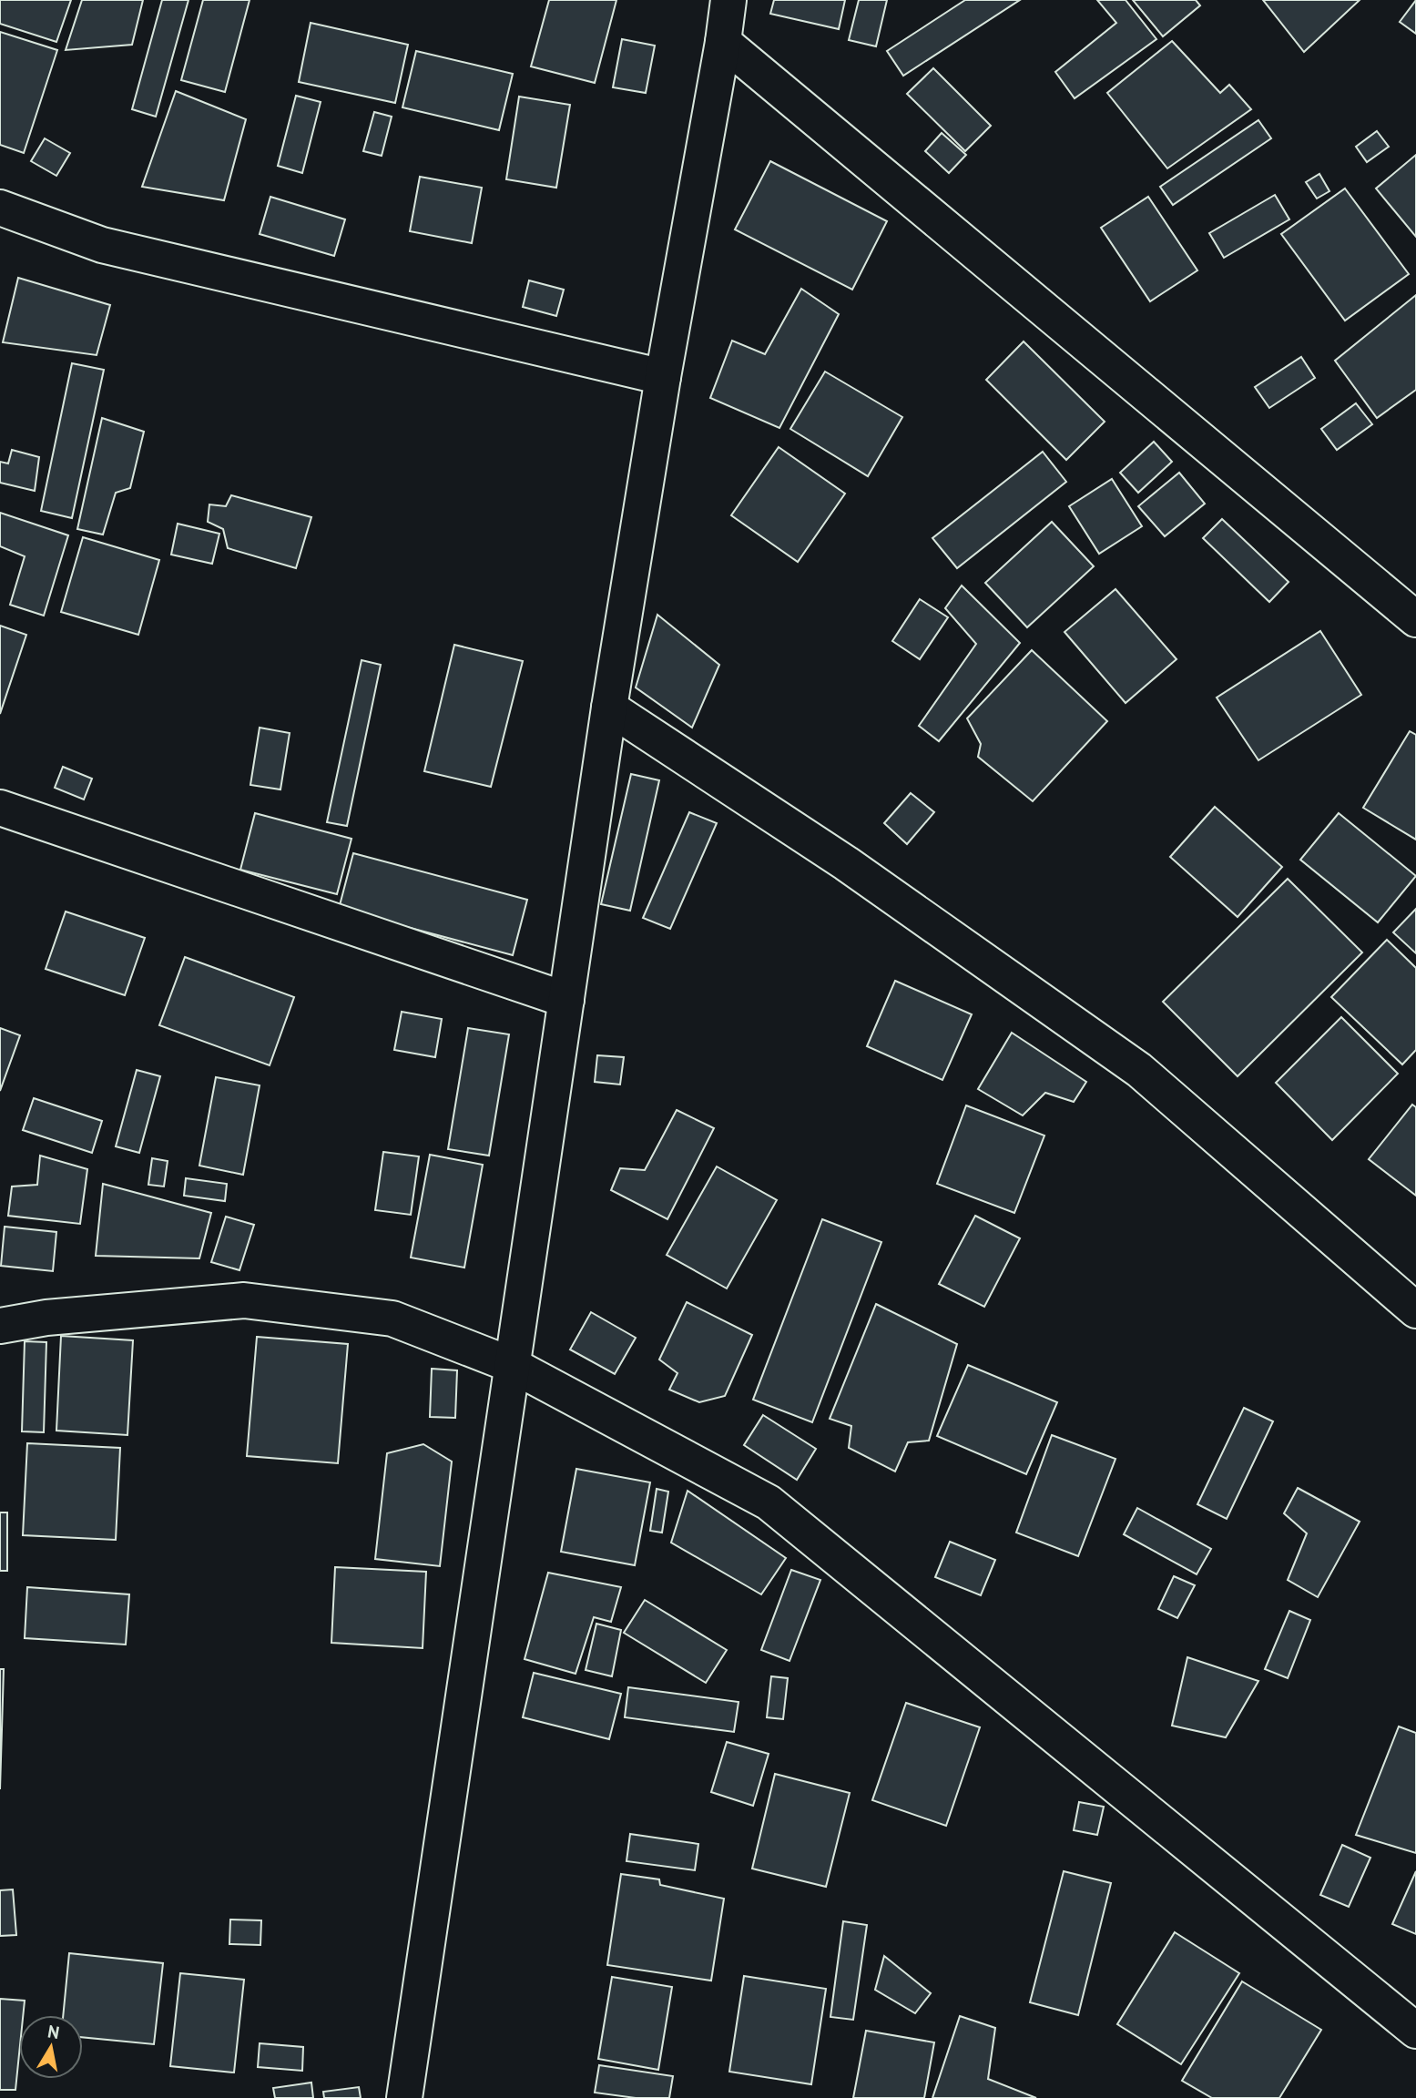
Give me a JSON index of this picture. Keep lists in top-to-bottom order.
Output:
{
  "north": "top"
}
